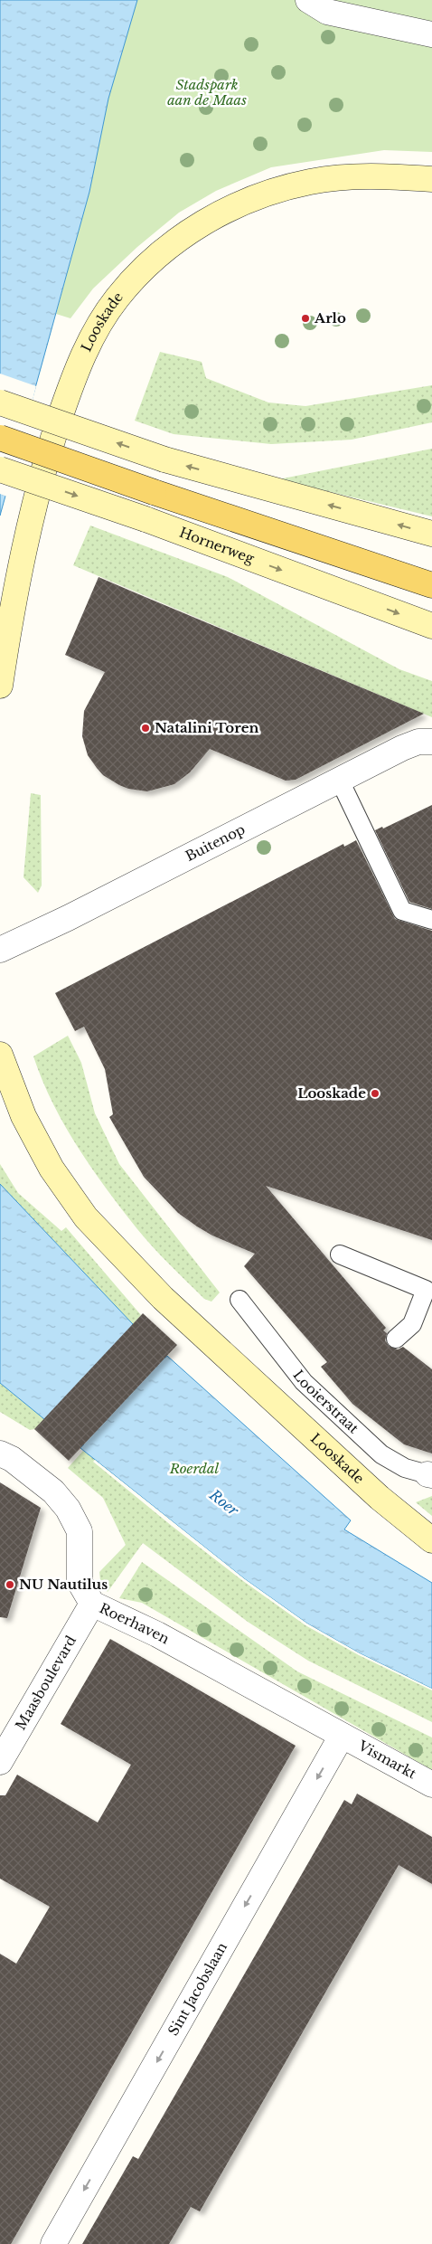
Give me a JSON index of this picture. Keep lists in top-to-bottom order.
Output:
{
  "streets": {
    "main road": ["Looskade", "Hornerweg"],
    "street": [
      "Buitenop",
      "Roerhaven",
      "Maasboulevard",
      "Vismarkt",
      "Sint Jacobslaan"
    ],
    "lane": ["Looierstraat"]
  },
  "crossings": [
    ["Roerhaven", "Maasboulevard"],
    ["Roerhaven", "Vismarkt"],
    ["Roerhaven", "Sint Jacobslaan"],
    ["Vismarkt", "Sint Jacobslaan"]
  ],
  "one_way": ["Sint Jacobslaan"],
  "water": ["Roer"],
  "parks": ["Stadspark aan de Maas", "Roerdal"],
  "places": [
    "Arlo",
    "Natalini Toren",
    "Looskade",
    "NU Nautilus"
  ]
}
